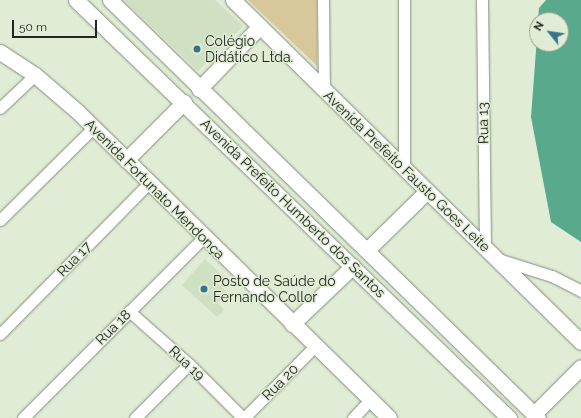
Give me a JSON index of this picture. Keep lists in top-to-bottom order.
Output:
{
  "streets": {
    "street": [
      "Rua 13",
      "Avenida Prefeito Fausto Goes Leite",
      "Avenida Fortunato Mendonça",
      "Avenida Prefeito Humberto dos Santos",
      "Rua 17",
      "Rua 18",
      "Rua 19",
      "Rua 20"
    ]
  },
  "crossings": [
    ["Rua 13", "Avenida Prefeito Fausto Goes Leite"],
    ["Avenida Fortunato Mendonça", "Rua 17"],
    ["Avenida Fortunato Mendonça", "Rua 18"],
    ["Avenida Fortunato Mendonça", "Rua 20"],
    ["Rua 18", "Rua 19"],
    ["Rua 19", "Rua 20"]
  ],
  "places": ["Colégio Didático Ltda.", "Posto de Saúde do Fernando Collor"],
  "scale_bar": "50 m",
  "north": "top left"
}
